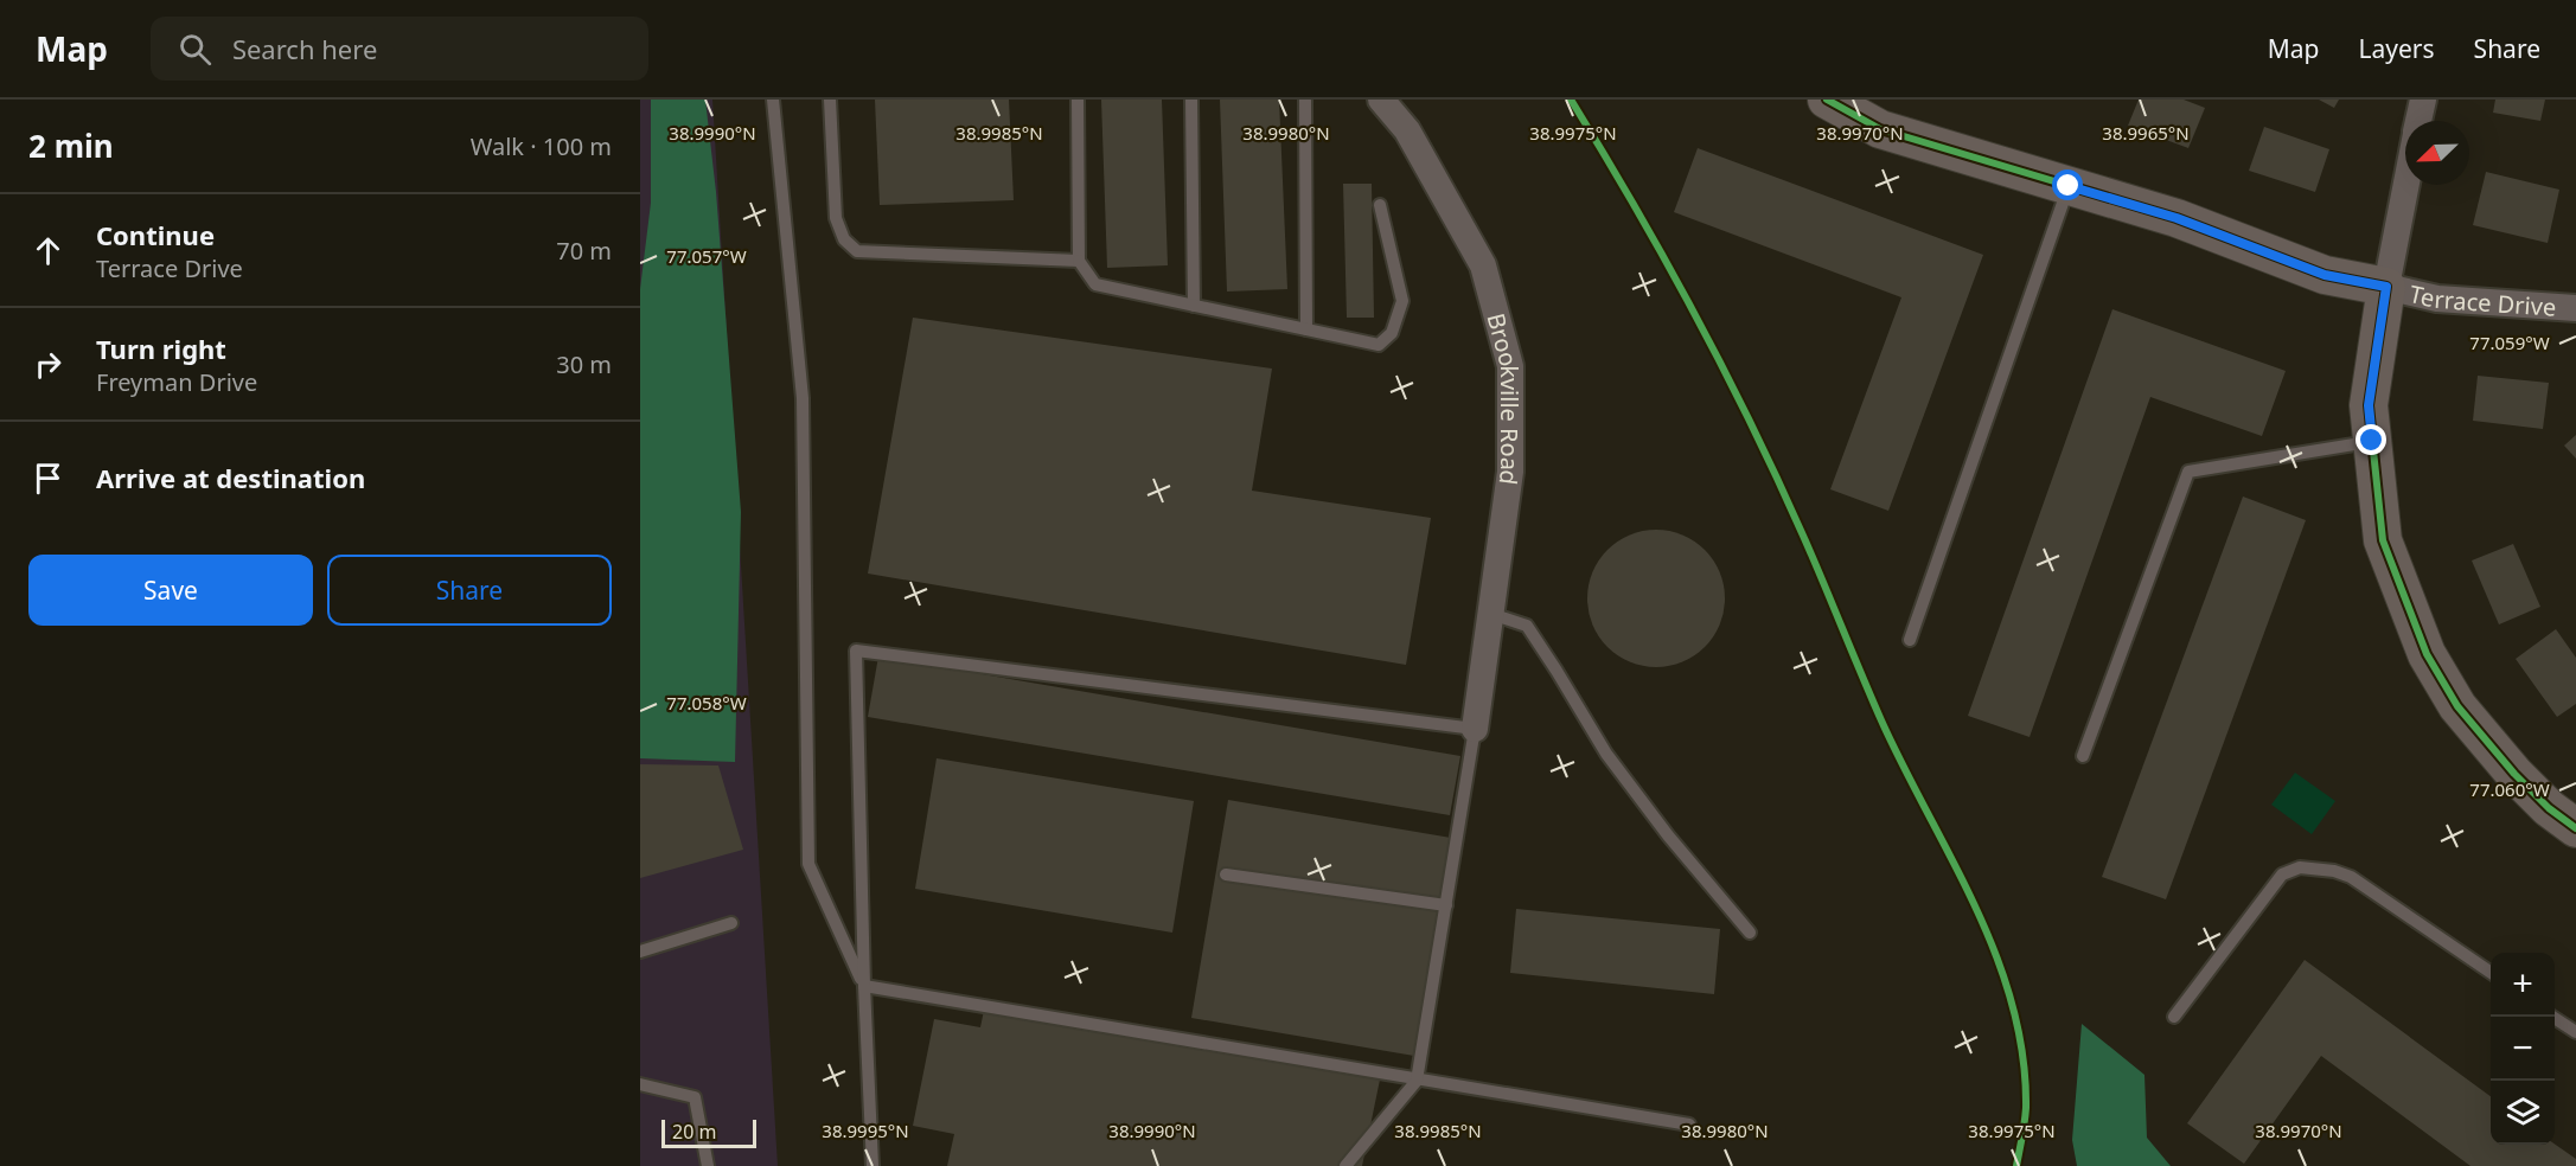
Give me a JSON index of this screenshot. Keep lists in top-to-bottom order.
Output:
{
  "streets": {
    "street": ["Terrace Drive", "Brookville Road"]
  },
  "scale_bar": "20 m",
  "north": "bottom left",
  "page": {
    "header": "Map",
    "search": "Search here",
    "nav": ["Map", "Layers", "Share"],
    "heading": ["2 min", "Walk · 100 m"],
    "list": [
      ["Continue", "Terrace Drive", "70 m"],
      ["Turn right", "Freyman Drive", "30 m"],
      "Arrive at destination"
    ],
    "buttons": ["Save", "Share"],
    "map_buttons": ["+", "−"],
    "scale": "20 m"
  },
  "coordinates": [
    "38.9990°N",
    "38.9985°N",
    "38.9980°N",
    "38.9975°N",
    "38.9970°N",
    "38.9965°N",
    "77.057°W",
    "77.059°W",
    "77.058°W",
    "77.060°W",
    "38.9995°N"
  ]
}
